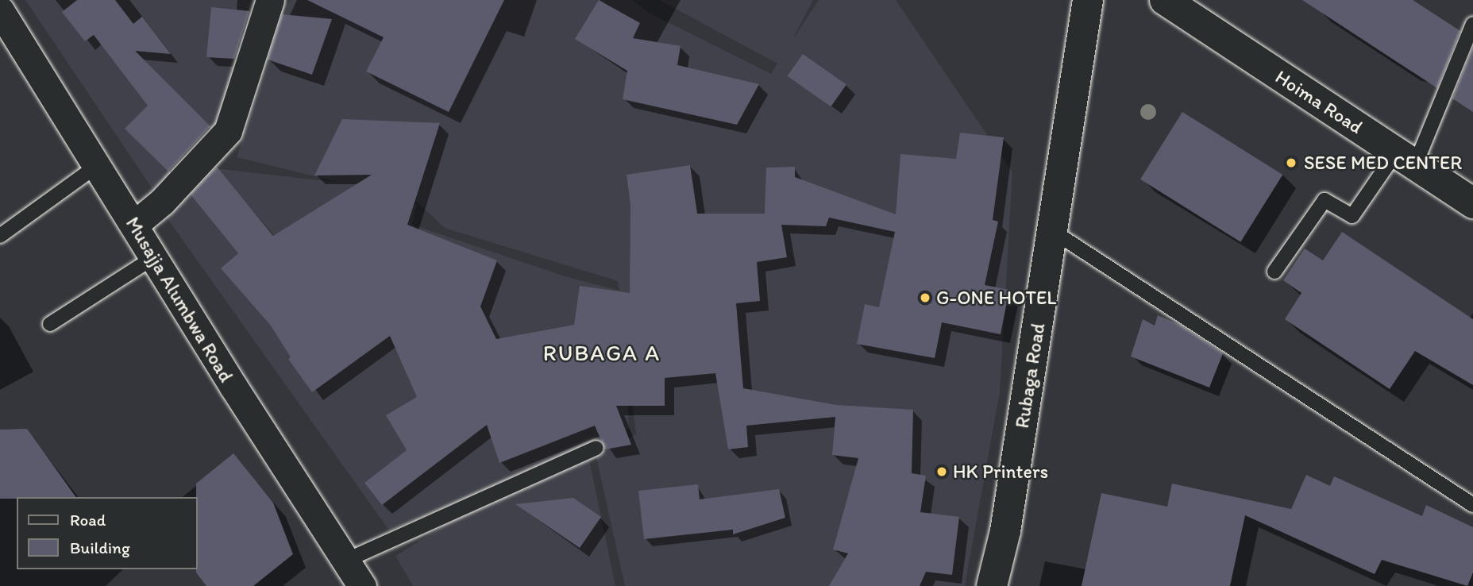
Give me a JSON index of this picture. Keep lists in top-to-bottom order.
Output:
{
  "streets": {
    "main road": ["Hoima Road", "Rubaga Road"],
    "street": ["Musajja Alumbwa Road"]
  },
  "districts": ["RUBAGA A"],
  "places": ["SESE MED CENTER", "G-ONE HOTEL", "HK Printers"],
  "legend": ["Road", "Building"]
}
